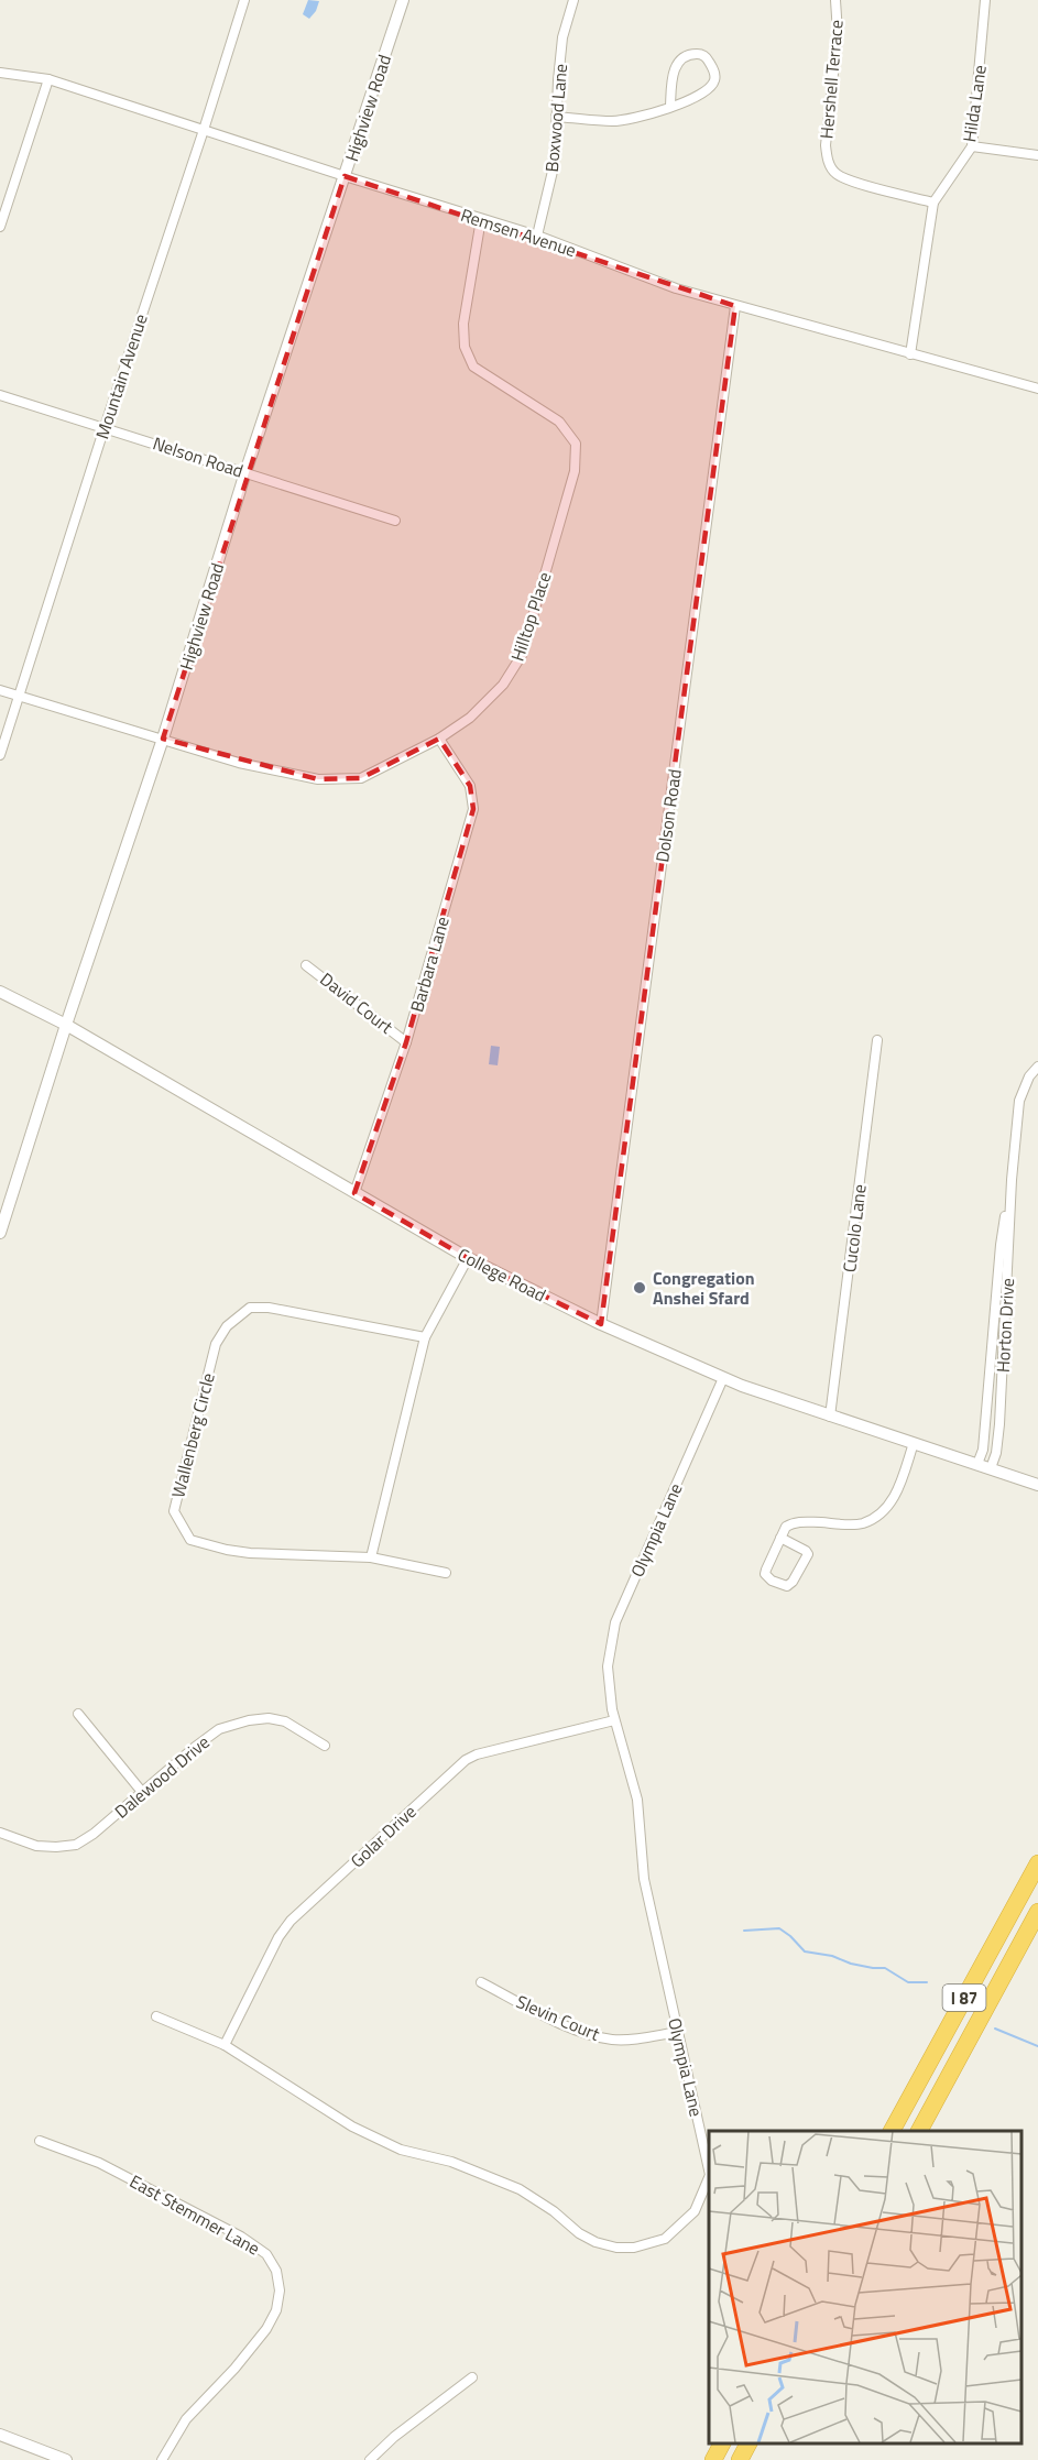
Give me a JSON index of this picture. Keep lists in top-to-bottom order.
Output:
{
  "streets": {
    "highway": ["I 87"],
    "street": [
      "Hershell Terrace",
      "Hilda Lane",
      "Highview Road",
      "Boxwood Lane",
      "Remsen Avenue",
      "Mountain Avenue",
      "Nelson Road",
      "Hilltop Place",
      "Dolson Road",
      "Barbara Lane",
      "David Court",
      "Cucolo Lane",
      "College Road",
      "Horton Drive",
      "Wallenberg Circle",
      "Olympia Lane",
      "Dalewood Drive",
      "Golar Drive",
      "Slevin Court",
      "East Stemmer Lane"
    ]
  },
  "crossings": [
    ["Hershell Terrace", "Hilda Lane"],
    ["Hilda Lane", "Remsen Avenue"],
    ["Highview Road", "Remsen Avenue"],
    ["Highview Road", "Nelson Road"],
    ["Highview Road", "Hilltop Place"],
    ["Highview Road", "College Road"],
    ["Boxwood Lane", "Remsen Avenue"],
    ["Remsen Avenue", "Mountain Avenue"],
    ["Remsen Avenue", "Hilltop Place"],
    ["Remsen Avenue", "Dolson Road"],
    ["Mountain Avenue", "Nelson Road"],
    ["Mountain Avenue", "Hilltop Place"],
    ["Hilltop Place", "Barbara Lane"],
    ["Dolson Road", "College Road"],
    ["Barbara Lane", "David Court"],
    ["Barbara Lane", "College Road"],
    ["Cucolo Lane", "College Road"],
    ["College Road", "Horton Drive"],
    ["College Road", "Olympia Lane"],
    ["Olympia Lane", "Golar Drive"],
    ["Olympia Lane", "Slevin Court"]
  ],
  "places": ["Congregation Anshei Sfard"]
}
